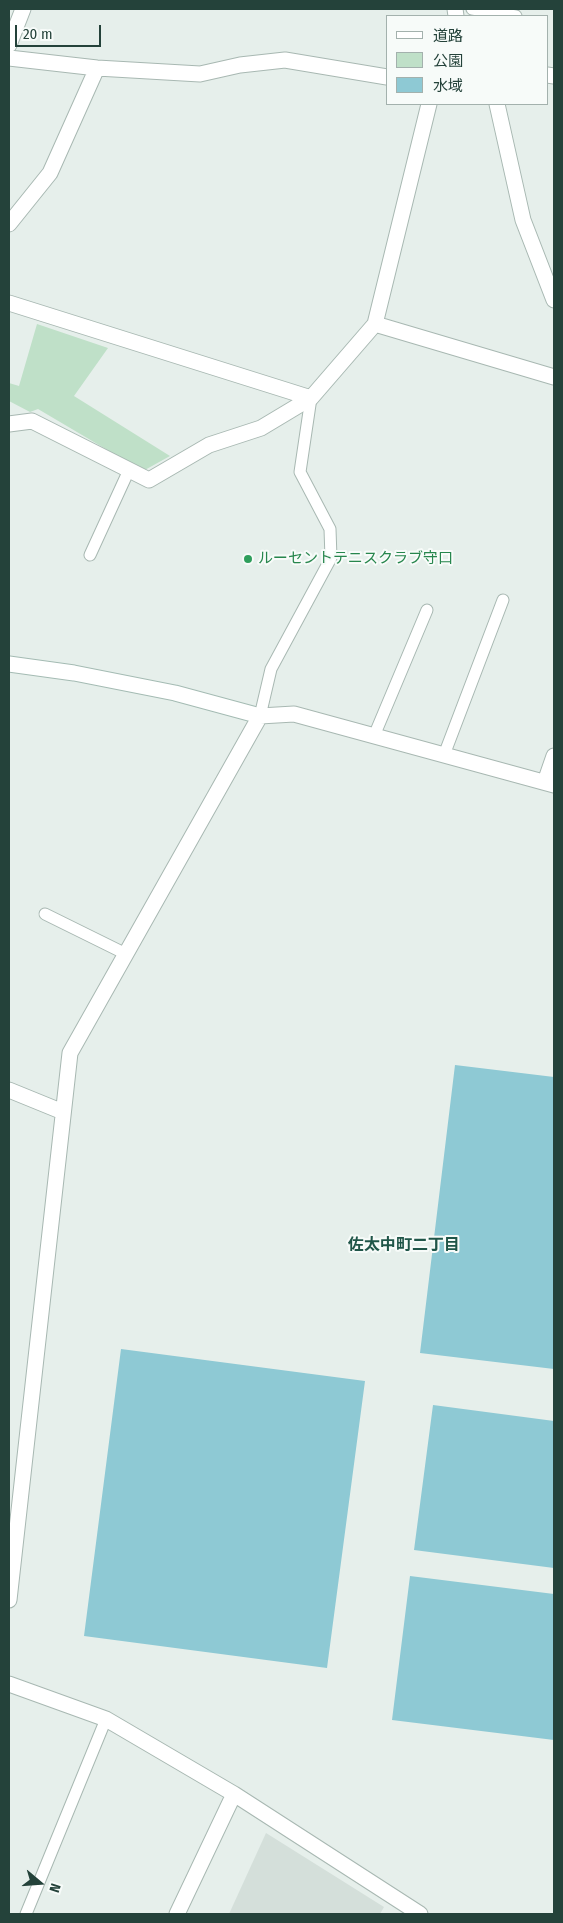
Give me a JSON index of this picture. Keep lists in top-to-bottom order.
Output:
{
  "districts": ["佐太中町二丁目"],
  "places": ["ルーセントテニスクラブ守口"],
  "legend": ["道路", "公園", "水域"],
  "scale_bar": "20 m",
  "north": "right"
}
